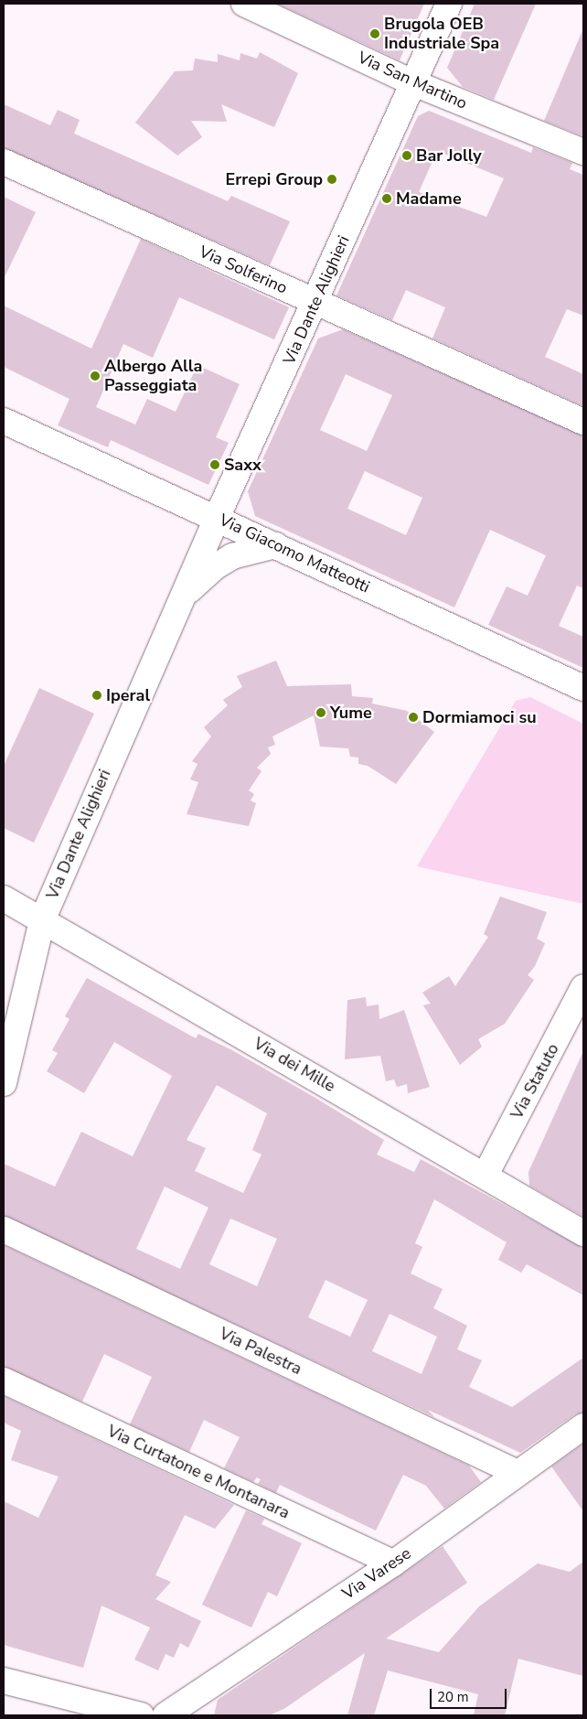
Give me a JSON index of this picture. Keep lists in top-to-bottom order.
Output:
{
  "streets": {
    "street": [
      "Via San Martino",
      "Via Solferino",
      "Via Dante Alighieri",
      "Via Giacomo Matteotti",
      "Via dei Mille",
      "Via Statuto",
      "Via Palestra",
      "Via Curtatone e Montanara",
      "Via Varese"
    ]
  },
  "crossings": [
    ["Via San Martino", "Via Dante Alighieri"],
    ["Via Solferino", "Via Dante Alighieri"],
    ["Via Dante Alighieri", "Via Giacomo Matteotti"],
    ["Via Dante Alighieri", "Via dei Mille"],
    ["Via dei Mille", "Via Statuto"],
    ["Via Palestra", "Via Varese"],
    ["Via Curtatone e Montanara", "Via Varese"]
  ],
  "places": [
    "Brugola OEB Industriale Spa",
    "Bar Jolly",
    "Errepi Group",
    "Madame",
    "Albergo Alla Passeggiata",
    "Saxx",
    "Iperal",
    "Yume",
    "Dormiamoci su"
  ],
  "scale_bar": "20 m"
}
